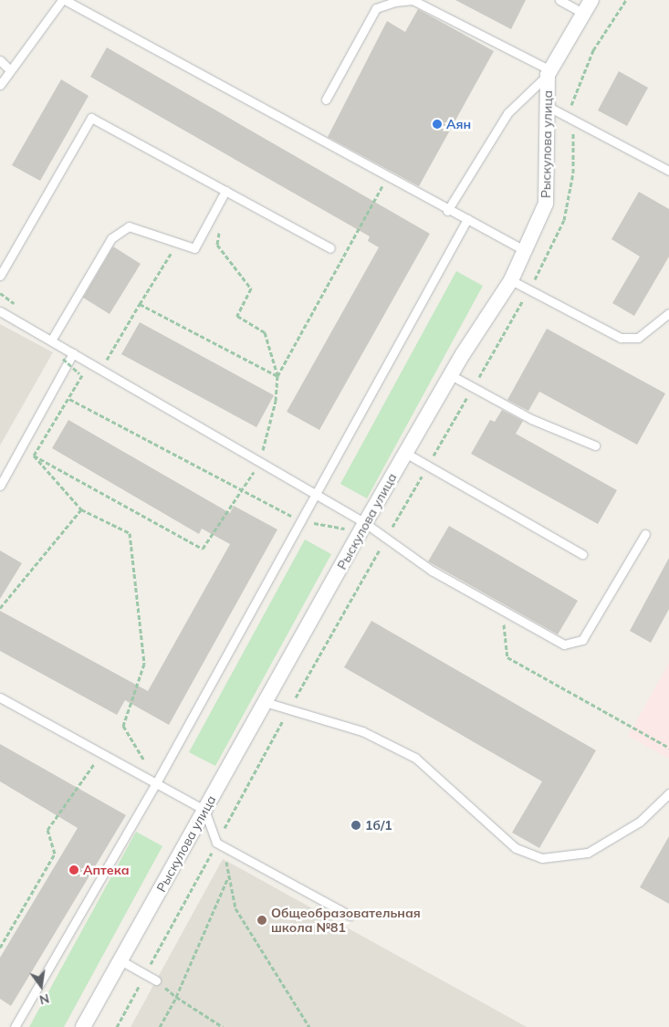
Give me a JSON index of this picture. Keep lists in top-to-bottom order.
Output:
{
  "streets": {
    "street": ["Рыскулова улица"]
  },
  "places": [
    "Аян",
    "1б/1",
    "Аптека",
    "Общеобразовательная школа №81"
  ],
  "north": "bottom"
}
